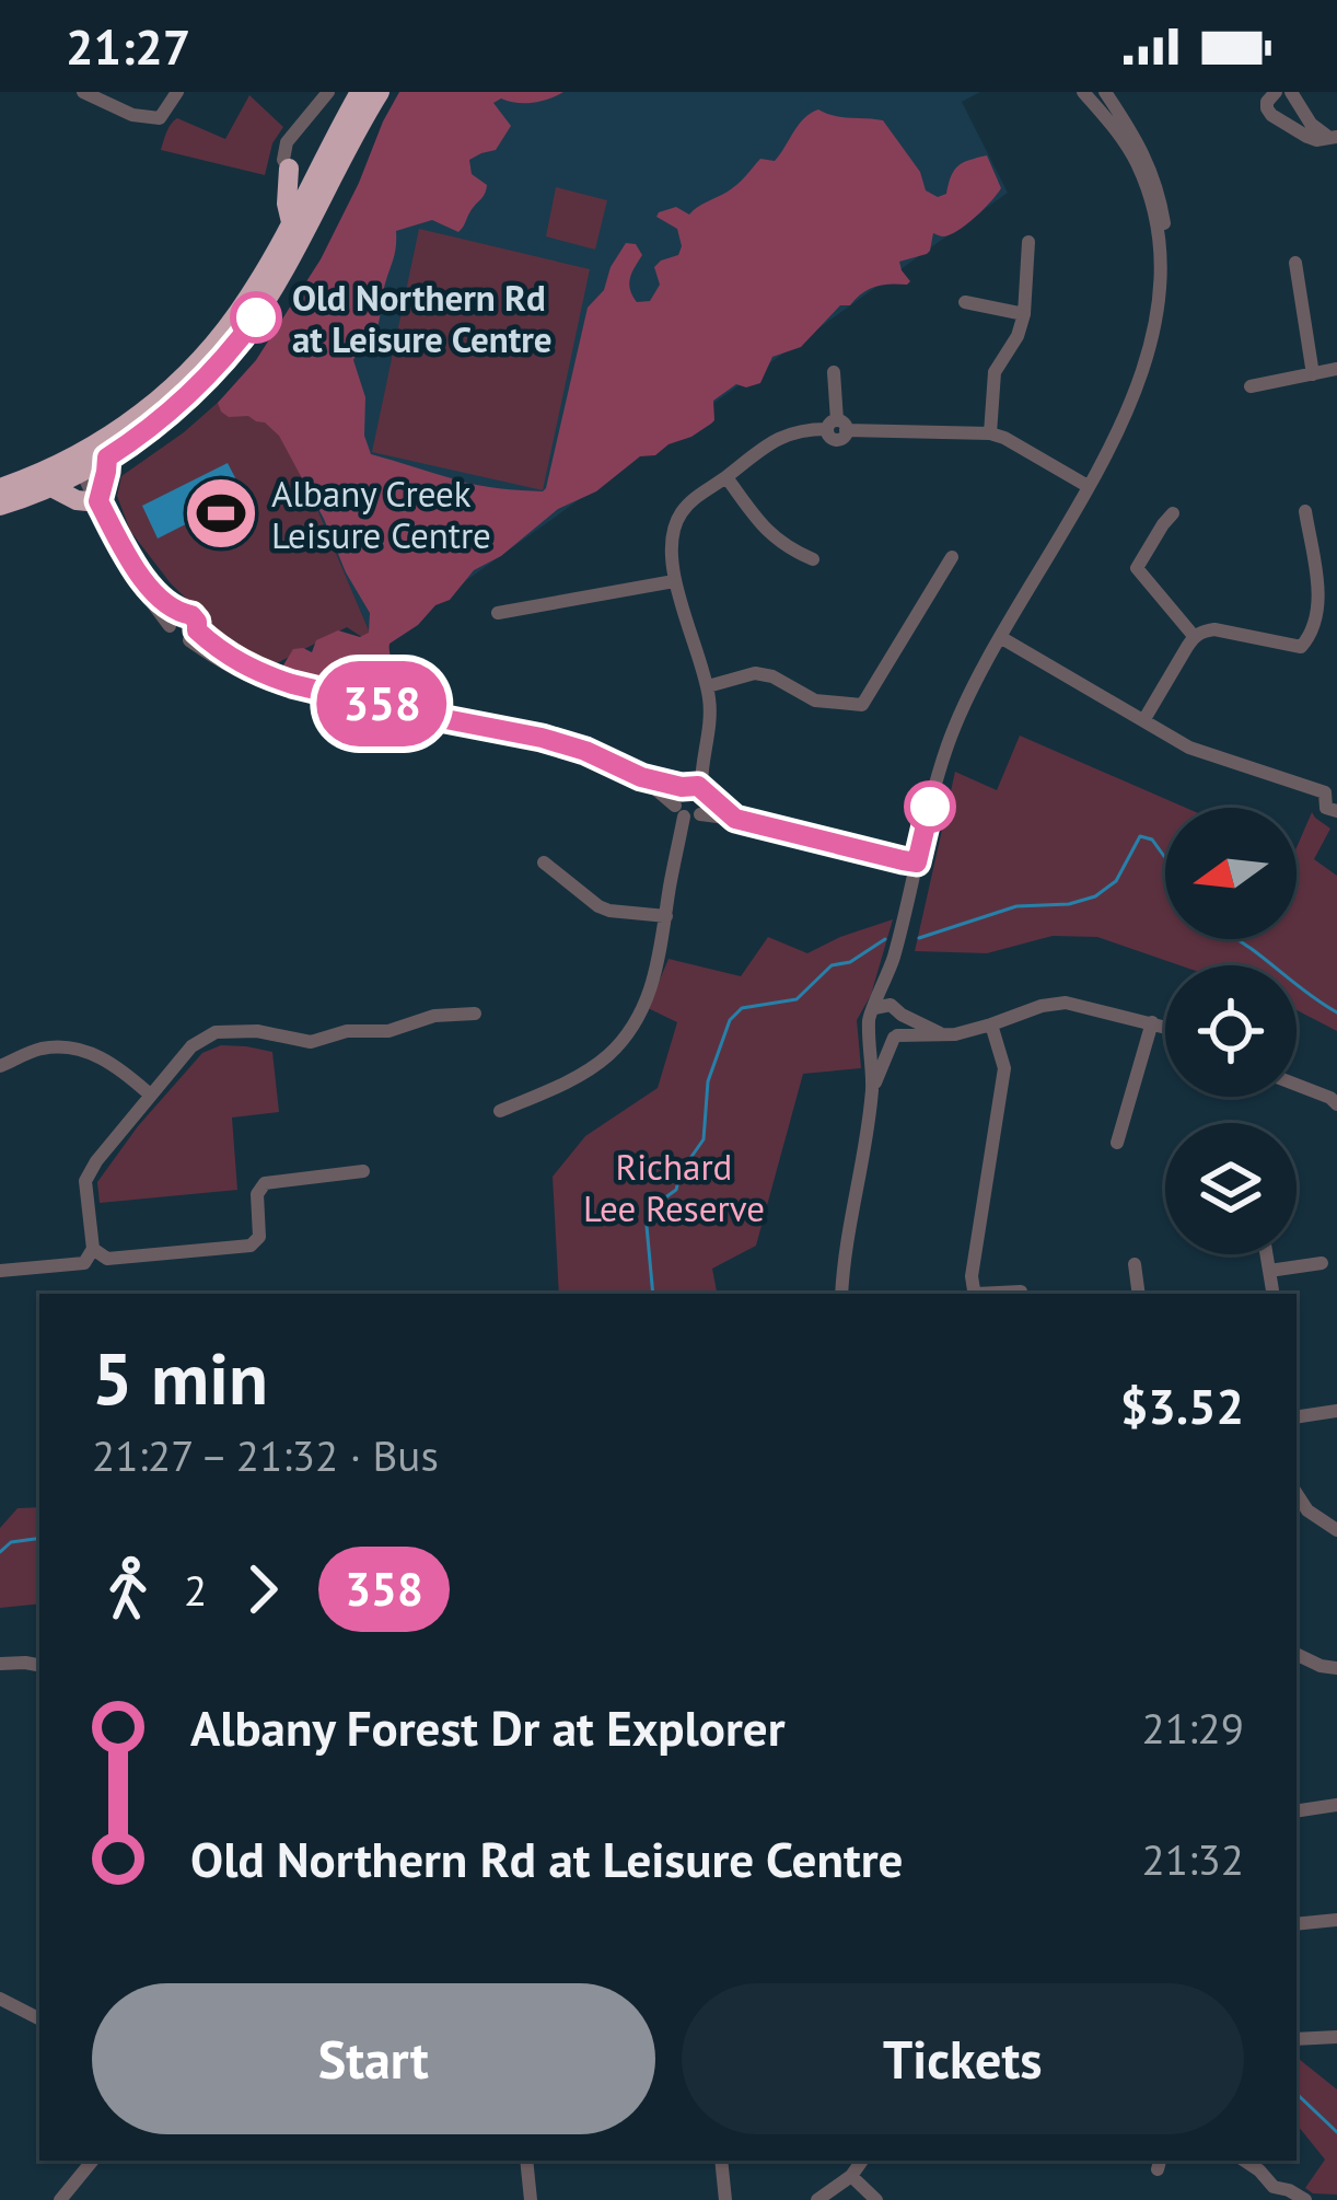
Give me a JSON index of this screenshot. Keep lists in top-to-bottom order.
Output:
{
  "parks": ["Richard Lee Reserve"],
  "places": {
    "other": ["Old Northern Rd at Leisure Centre"],
    "sports": ["Albany Creek Leisure Centre"]
  },
  "lines": ["bus line 358"],
  "north": "left",
  "page": {
    "status": "21:27",
    "on_map": "358",
    "heading": ["5 min", "21:27 – 21:32 · Bus", "$3.52"],
    "legs": ["2", "358"],
    "list": [
      {
        "name": "Albany Forest Dr at Explorer",
        "value": "21:29"
      },
      {
        "name": "Old Northern Rd at Leisure Centre",
        "value": "21:32"
      }
    ],
    "buttons": ["Start", "Tickets"]
  }
}
